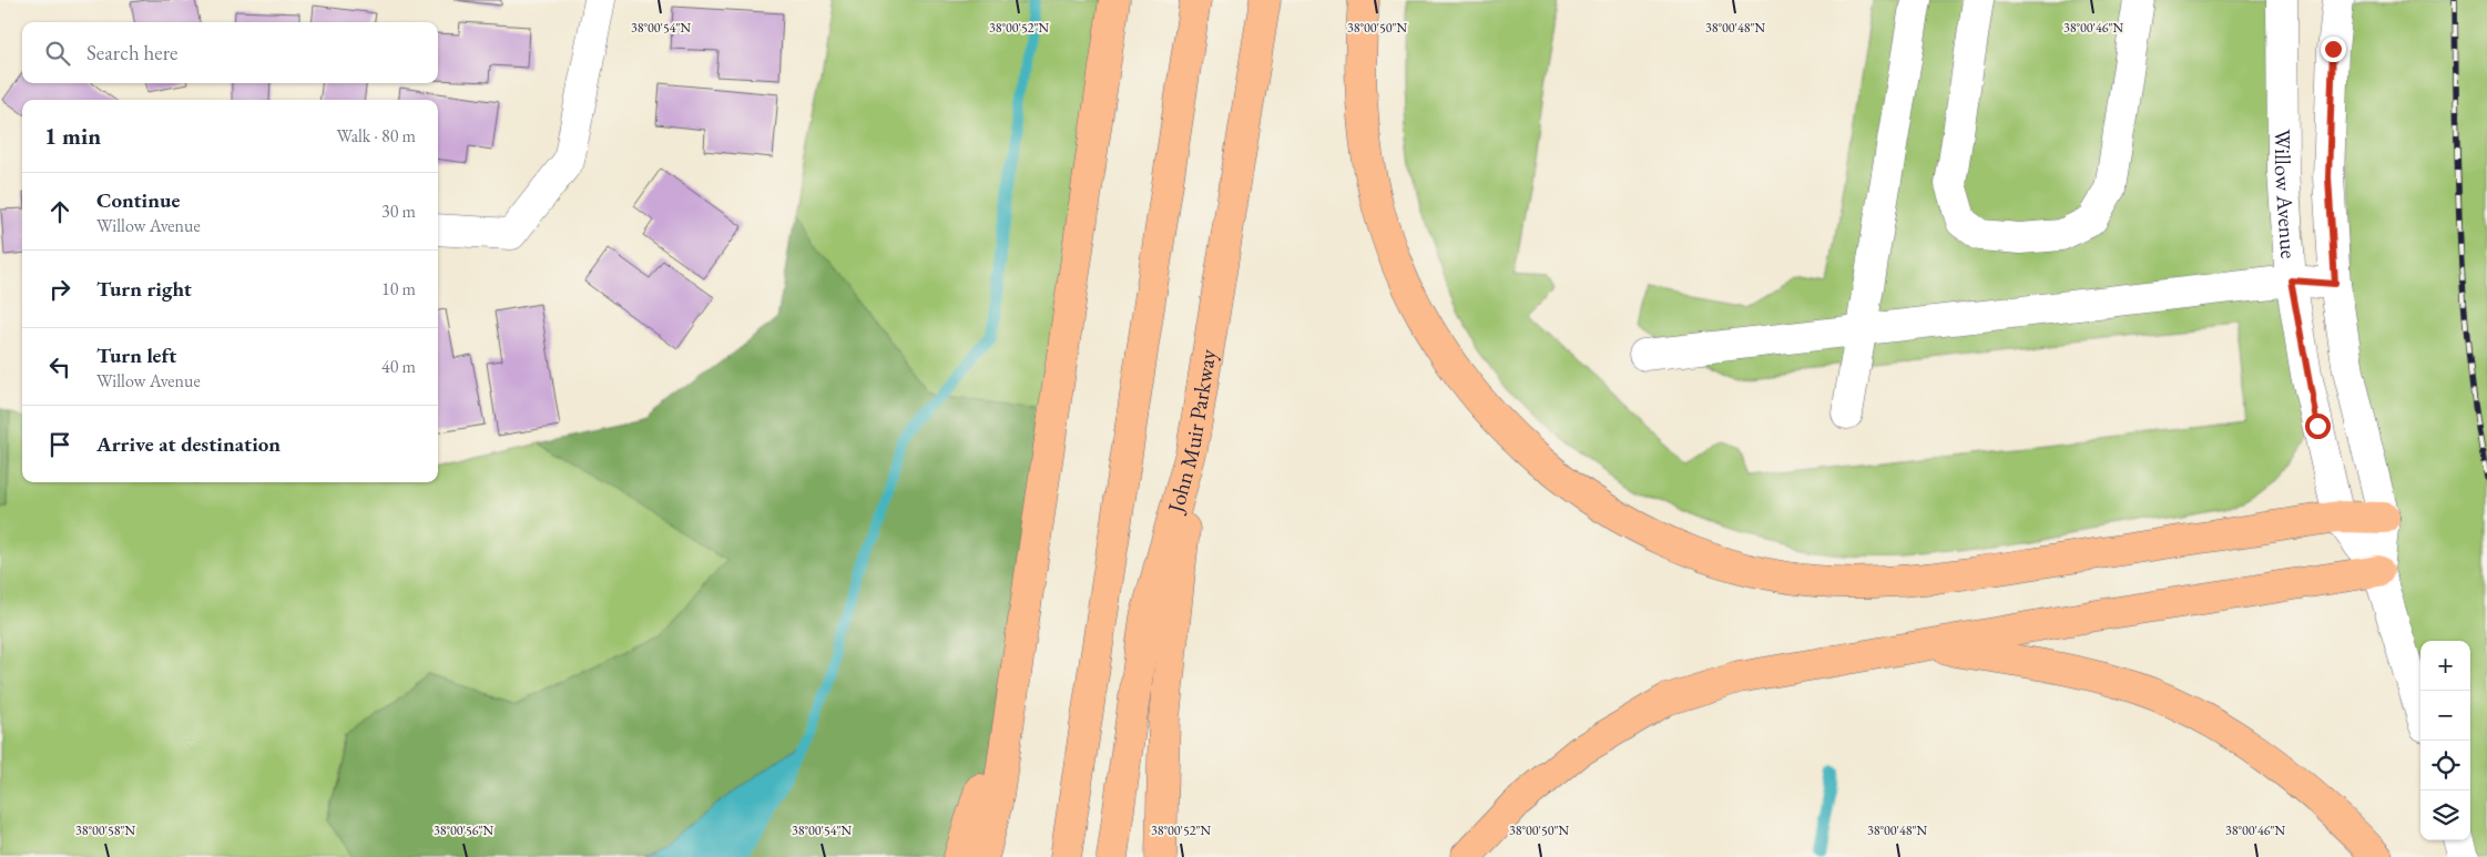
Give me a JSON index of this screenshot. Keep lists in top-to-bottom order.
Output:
{
  "streets": {
    "highway": ["John Muir Parkway"],
    "street": ["Willow Avenue"]
  },
  "page": {
    "search": "Search here",
    "heading": ["1 min", "Walk · 80 m"],
    "list": [
      ["Continue", "Willow Avenue", "30 m"],
      ["Turn right", "10 m"],
      ["Turn left", "Willow Avenue", "40 m"],
      "Arrive at destination"
    ],
    "map_buttons": ["+", "−"]
  },
  "coordinates": [
    "38°00'48\"N",
    "38°00'46\"N",
    "38°00'54\"N",
    "38°00'52\"N",
    "38°00'50\"N",
    "38°00'58\"N",
    "38°00'56\"N"
  ]
}
